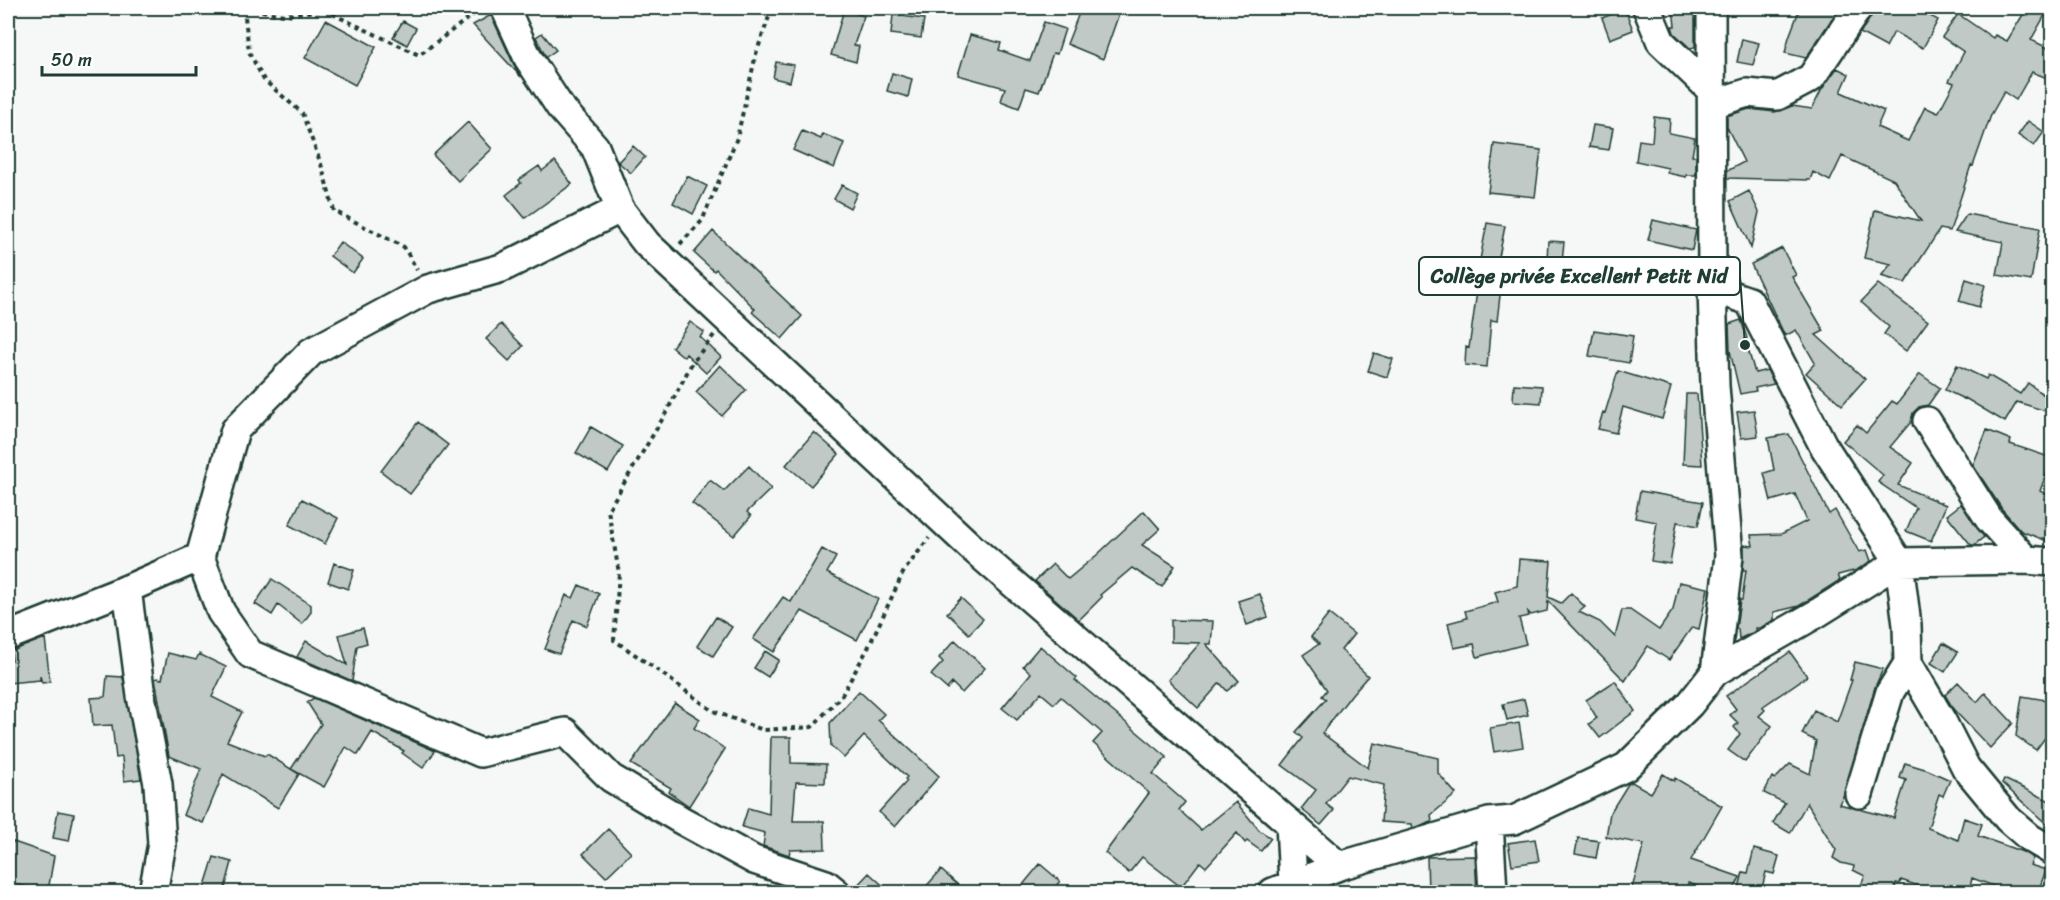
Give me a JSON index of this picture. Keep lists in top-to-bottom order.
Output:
{
  "places": ["Collège privée Excellent Petit Nid"],
  "scale_bar": "50 m"
}
